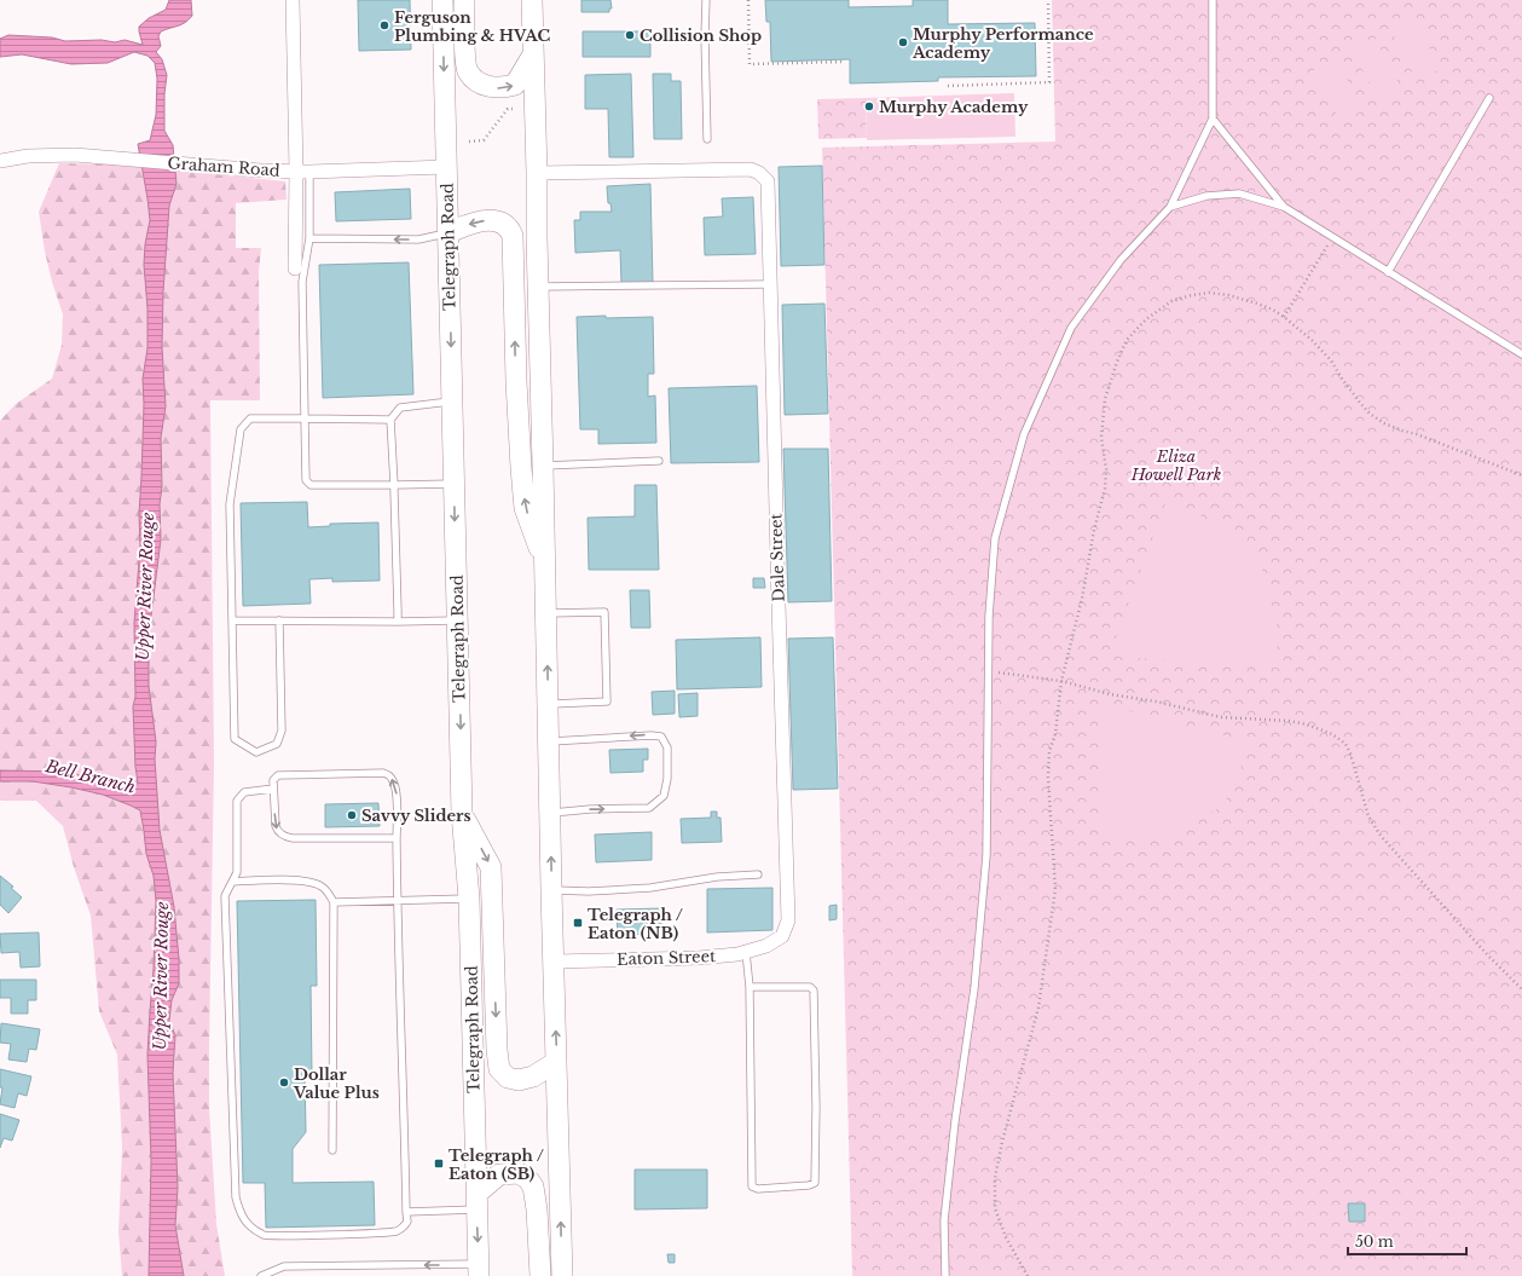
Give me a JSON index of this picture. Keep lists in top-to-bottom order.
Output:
{
  "streets": {
    "main road": ["Telegraph Road"],
    "street": ["Graham Road", "Dale Street", "Eaton Street"]
  },
  "crossings": [
    ["Graham Road", "Telegraph Road"],
    ["Dale Street", "Eaton Street"]
  ],
  "water": ["Upper River Rouge", "Bell Branch"],
  "parks": ["Eliza Howell Park"],
  "places": {
    "other": [
      "Ferguson Plumbing & HVAC",
      "Collision Shop",
      "Murphy Performance Academy",
      "Murphy Academy",
      "Savvy Sliders",
      "Dollar Value Plus"
    ],
    "transit": ["Telegraph / Eaton (NB)", "Telegraph / Eaton (SB)"]
  },
  "scale_bar": "50 m"
}
